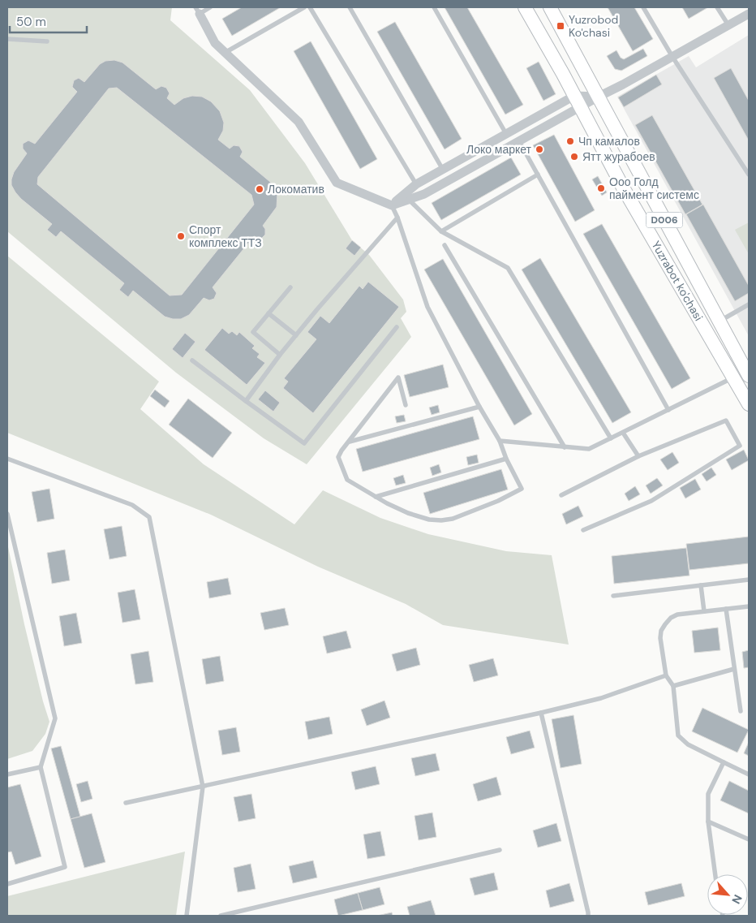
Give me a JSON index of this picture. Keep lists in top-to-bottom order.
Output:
{
  "streets": {
    "main road": ["D006", "Yuzrabot ko'chasi"]
  },
  "places": {
    "transit": ["Yuzrobod Ko'chasi"],
    "other": [
      "Чп камалов",
      "Локо маркет",
      "Ятт журабоев",
      "Ооо Голд паймент системс",
      "Локоматив",
      "Спорт комплекс ТТЗ"
    ]
  },
  "scale_bar": "50 m",
  "north": "bottom right"
}
